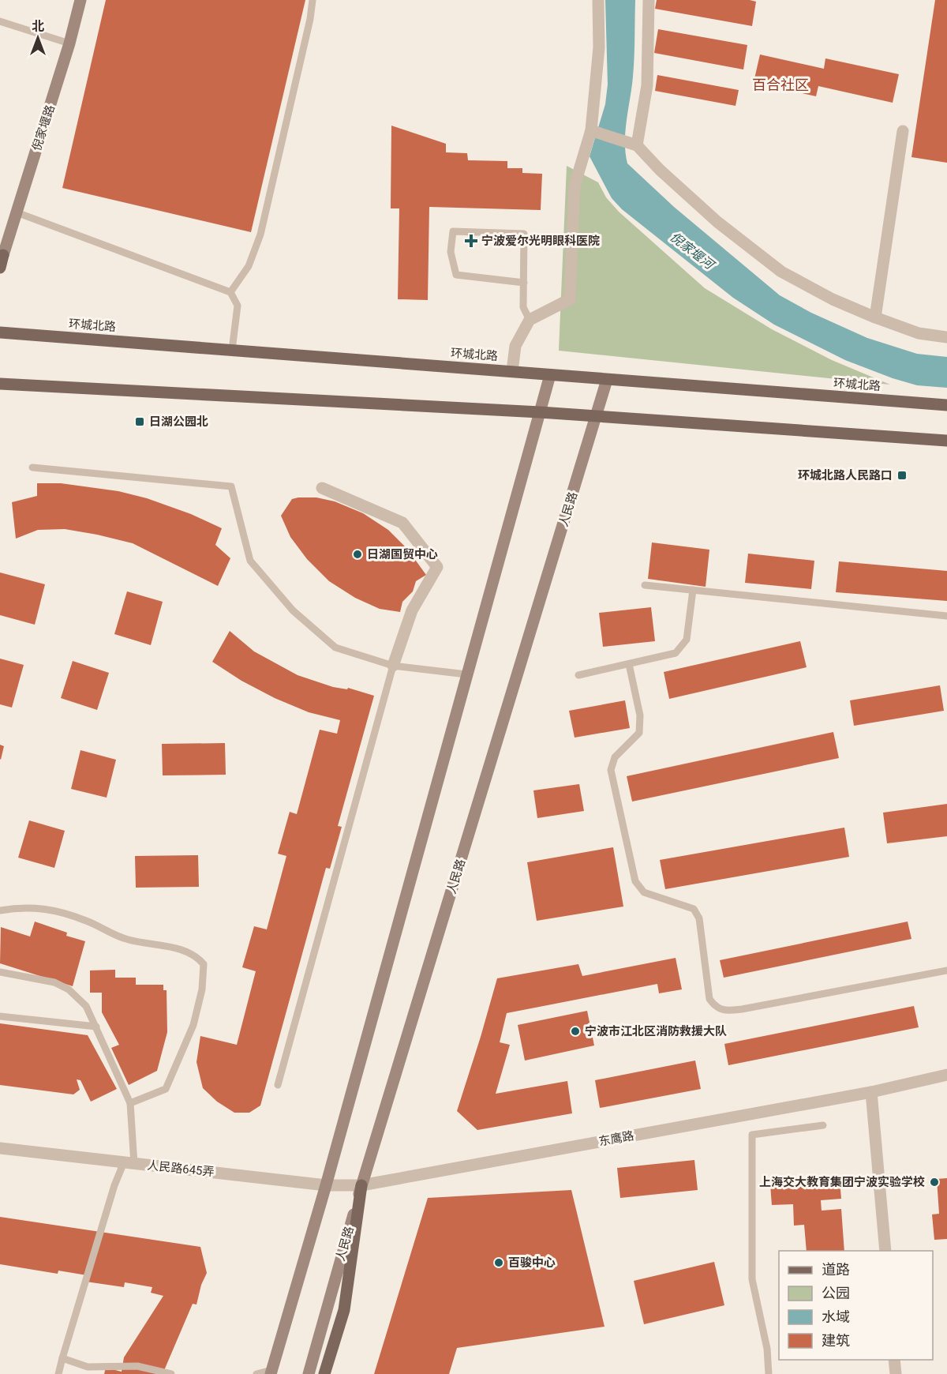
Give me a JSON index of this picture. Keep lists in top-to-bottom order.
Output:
{
  "streets": {
    "main road": ["倪家堰路", "环城北路", "人民路"],
    "street": ["东鹰路", "人民路645弄"]
  },
  "crossings": [
    ["环城北路", "人民路"],
    ["人民路", "东鹰路"],
    ["人民路", "人民路645弄"],
    ["东鹰路", "人民路645弄"]
  ],
  "districts": ["百合社区"],
  "water": ["倪家堰河"],
  "places": {
    "health": ["宁波爱尔光明眼科医院"],
    "transit": ["日湖公园北", "环城北路人民路口"],
    "other": [
      "日湖国贸中心",
      "宁波市江北区消防救援大队",
      "上海交大教育集团宁波实验学校",
      "百骏中心"
    ]
  },
  "legend": [
    "道路",
    "公园",
    "水域",
    "建筑"
  ],
  "north": "top"
}
